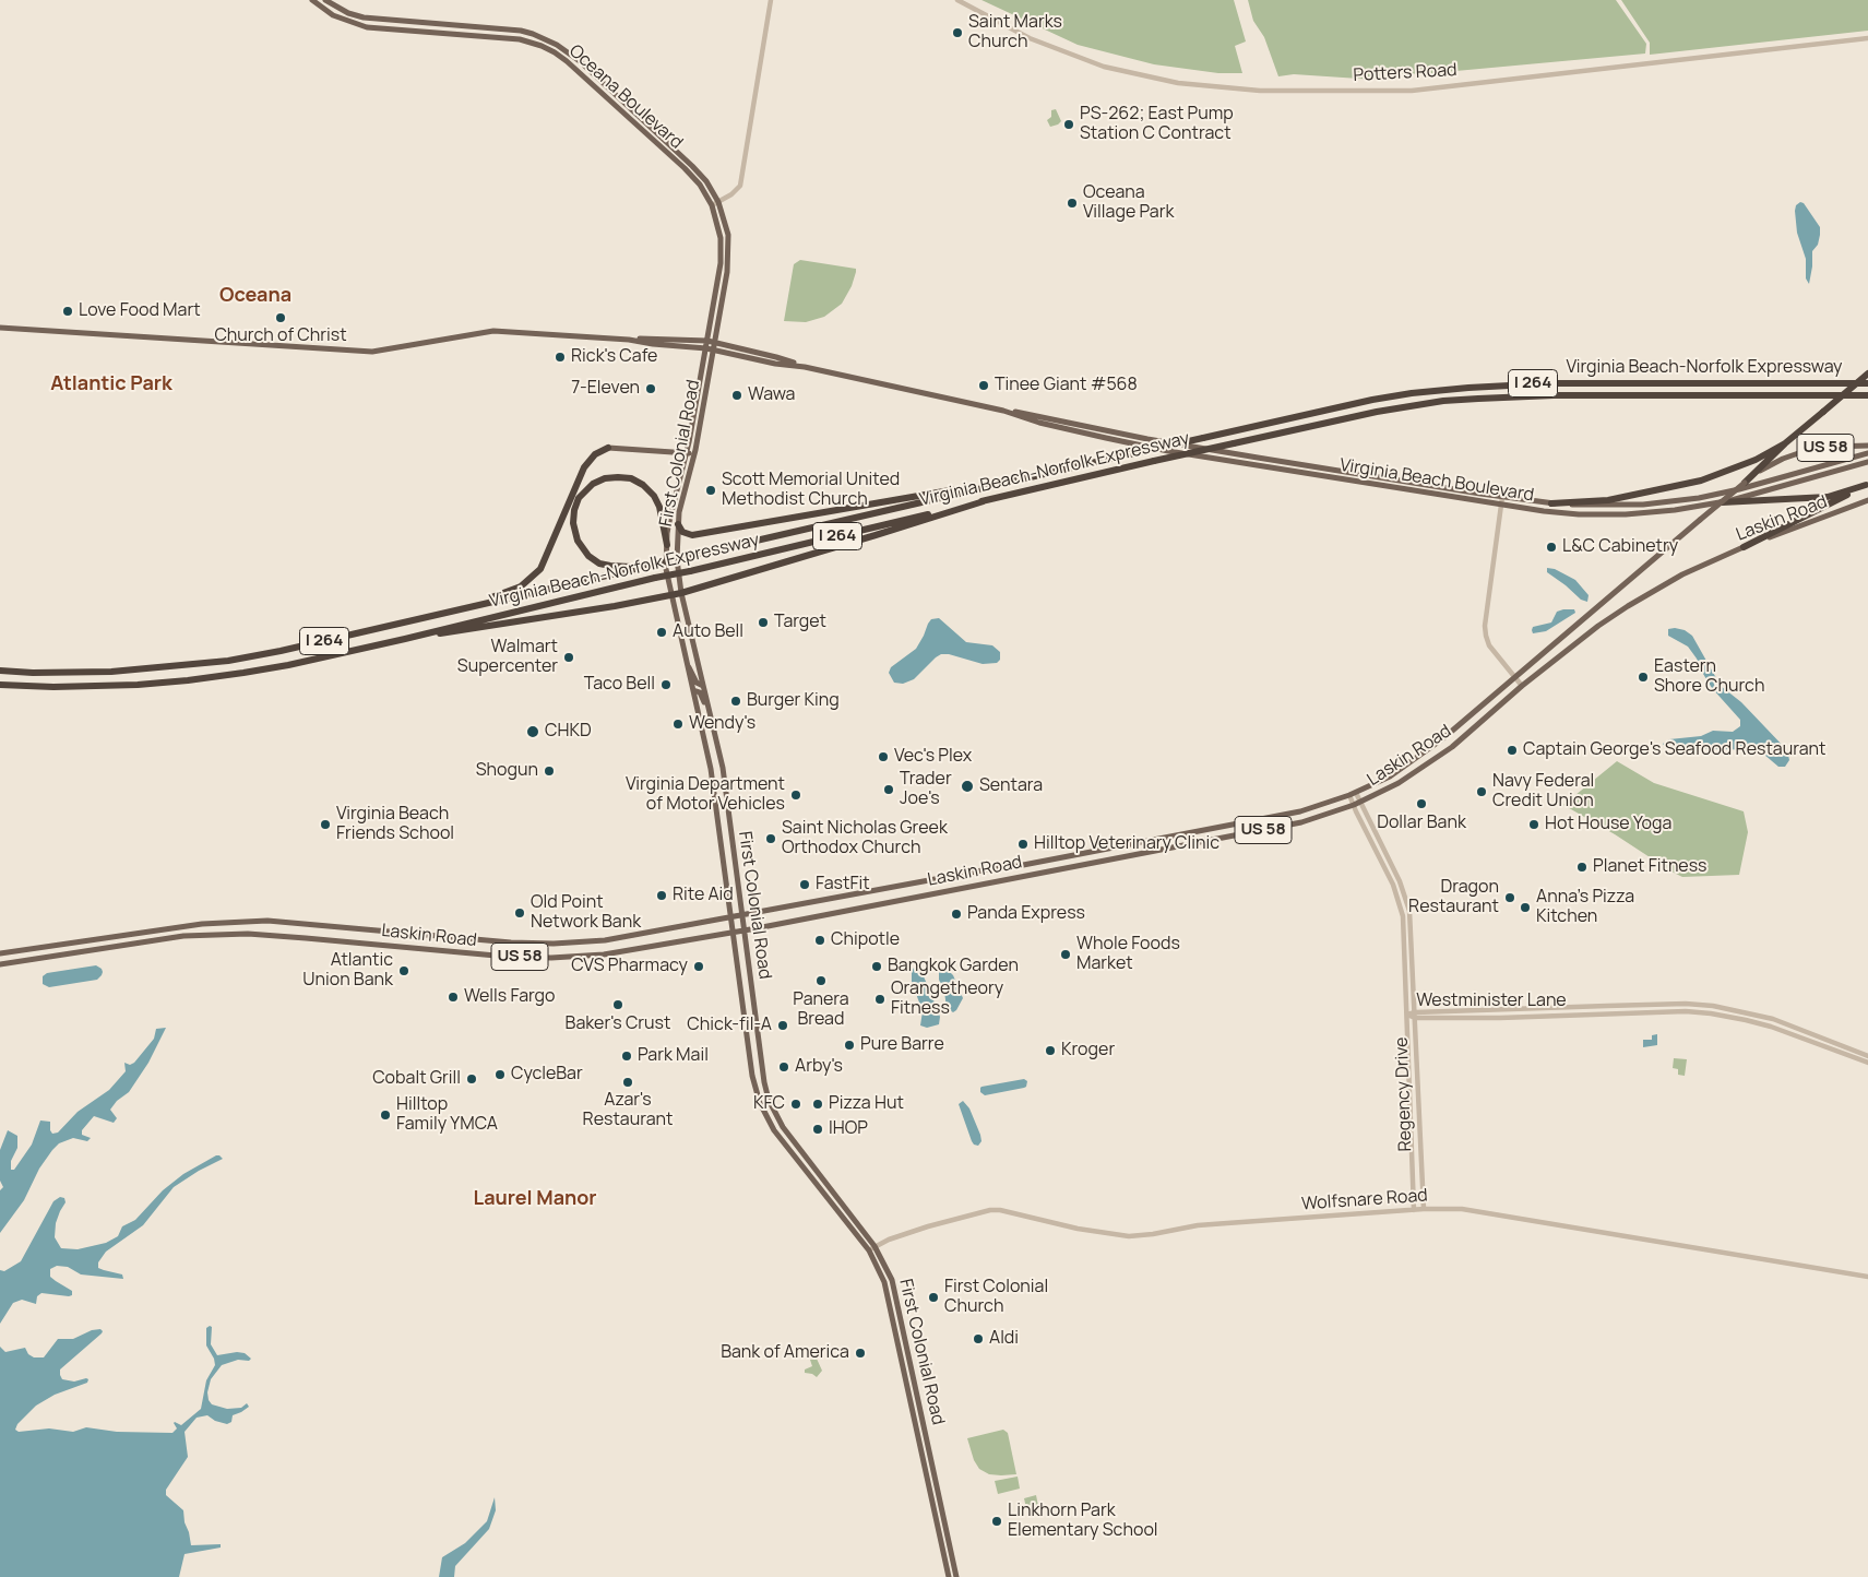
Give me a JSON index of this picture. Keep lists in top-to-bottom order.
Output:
{
  "streets": {
    "highway": ["Virginia Beach-Norfolk Expressway", "I 264"],
    "main road": [
      "Oceana Boulevard",
      "US 58",
      "First Colonial Road",
      "Virginia Beach Boulevard",
      "Laskin Road"
    ],
    "street": [
      "Potters Road",
      "Westminister Lane",
      "Regency Drive",
      "Wolfsnare Road"
    ]
  },
  "crossings": [
    ["Oceana Boulevard", "First Colonial Road"],
    ["US 58", "Laskin Road"],
    ["First Colonial Road", "Virginia Beach Boulevard"],
    ["First Colonial Road", "Laskin Road"],
    ["First Colonial Road", "Wolfsnare Road"],
    ["Laskin Road", "Regency Drive"],
    ["Westminister Lane", "Regency Drive"],
    ["Regency Drive", "Wolfsnare Road"]
  ],
  "districts": ["Oceana", "Atlantic Park", "Laurel Manor"],
  "places": [
    "Saint Marks Church",
    "PS-262; East Pump Station C Contract",
    "Oceana Village Park",
    "Love Food Mart",
    "Church of Christ",
    "Rick's Cafe",
    "Tinee Giant #568",
    "7-Eleven",
    "Wawa",
    "Scott Memorial United Methodist Church",
    "L&C Cabinetry",
    "Target",
    "Auto Bell",
    "Walmart Supercenter",
    "Eastern Shore Church",
    "Taco Bell",
    "Burger King",
    "Wendy's",
    "CHKD",
    "Captain George's Seafood Restaurant",
    "Vec's Plex",
    "Shogun",
    "Sentara",
    "Trader Joe's",
    "Navy Federal Credit Union",
    "Virginia Department of Motor Vehicles",
    "Dollar Bank",
    "Virginia Beach Friends School",
    "Hot House Yoga",
    "Saint Nicholas Greek Orthodox Church",
    "Hilltop Veterinary Clinic",
    "Planet Fitness",
    "FastFit",
    "Rite Aid",
    "Dragon Restaurant",
    "Anna’s Pizza Kitchen",
    "Old Point Network Bank",
    "Panda Express",
    "Chipotle",
    "Whole Foods Market",
    "CVS Pharmacy",
    "Bangkok Garden",
    "Atlantic Union Bank",
    "Panera Bread",
    "Wells Fargo",
    "Orangetheory Fitness",
    "Baker's Crust",
    "Chick-fil-A",
    "Pure Barre",
    "Kroger",
    "Park Mail",
    "Arby's",
    "CycleBar",
    "Cobalt Grill",
    "Azar's Restaurant",
    "KFC",
    "Pizza Hut",
    "Hilltop Family YMCA",
    "IHOP",
    "First Colonial Church",
    "Aldi",
    "Bank of America",
    "Linkhorn Park Elementary School"
  ]
}
